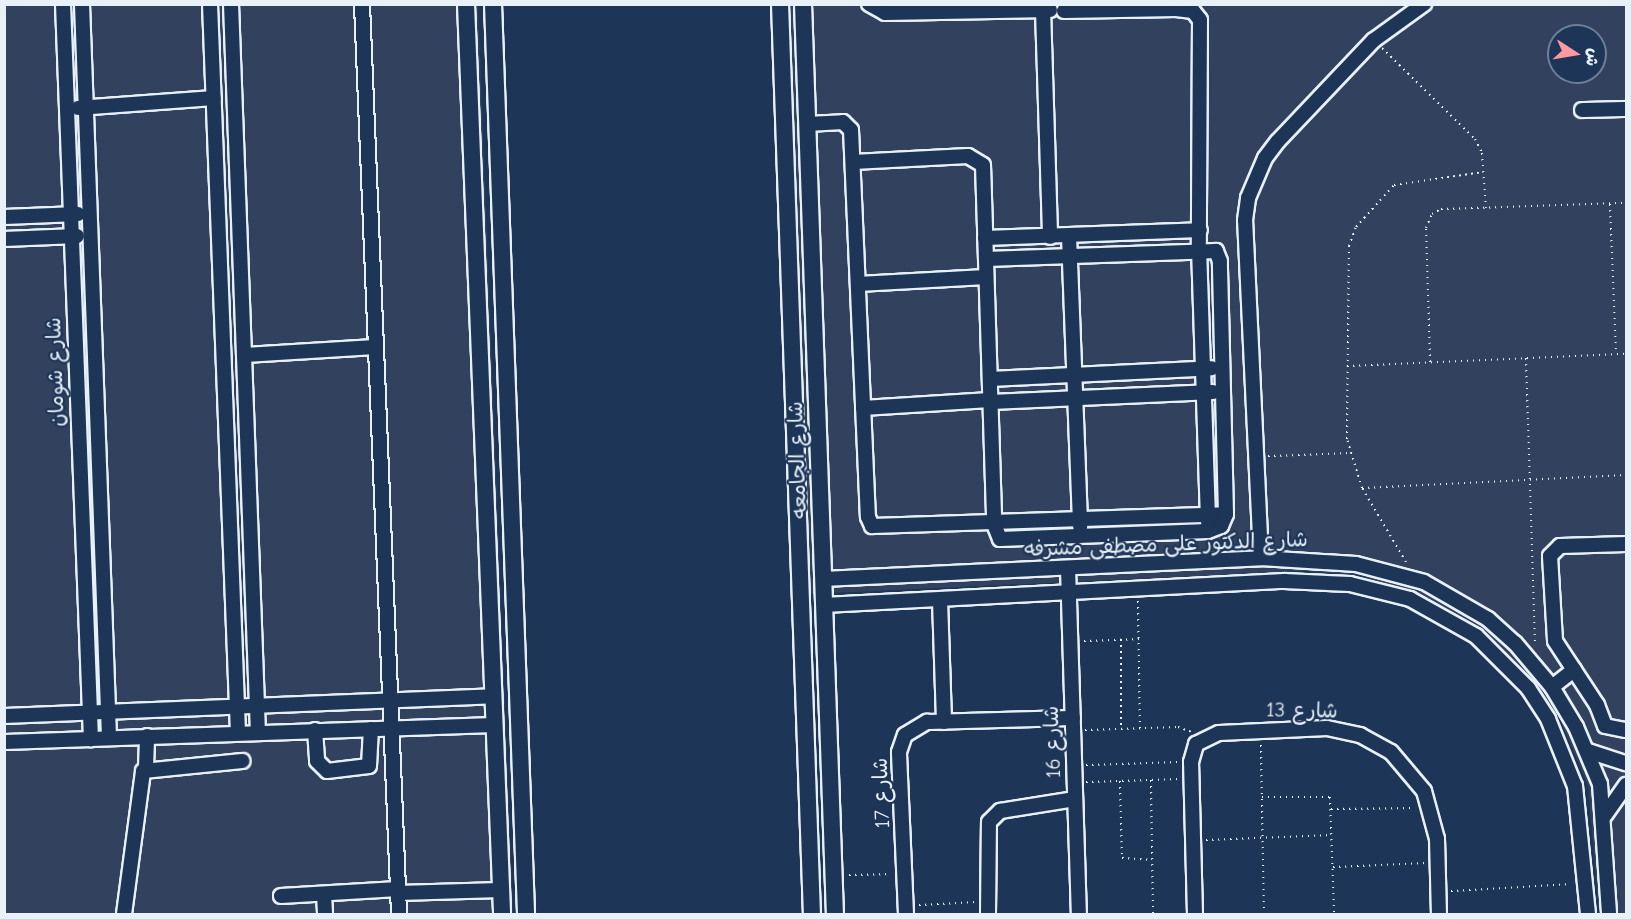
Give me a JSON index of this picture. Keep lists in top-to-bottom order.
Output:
{
  "streets": {
    "main road": ["شارع الجامعه"],
    "street": [
      "شارع شومان",
      "شارع الدكتور على مصطفى مشرفه",
      "شارع 13",
      "شارع 16",
      "شارع 17"
    ]
  },
  "crossings": [
    ["شارع الجامعه", "شارع الدكتور على مصطفى مشرفه"],
    ["شارع الدكتور على مصطفى مشرفه", "شارع 16"],
    ["شارع 16", "شارع 17"]
  ],
  "north": "right"
}
